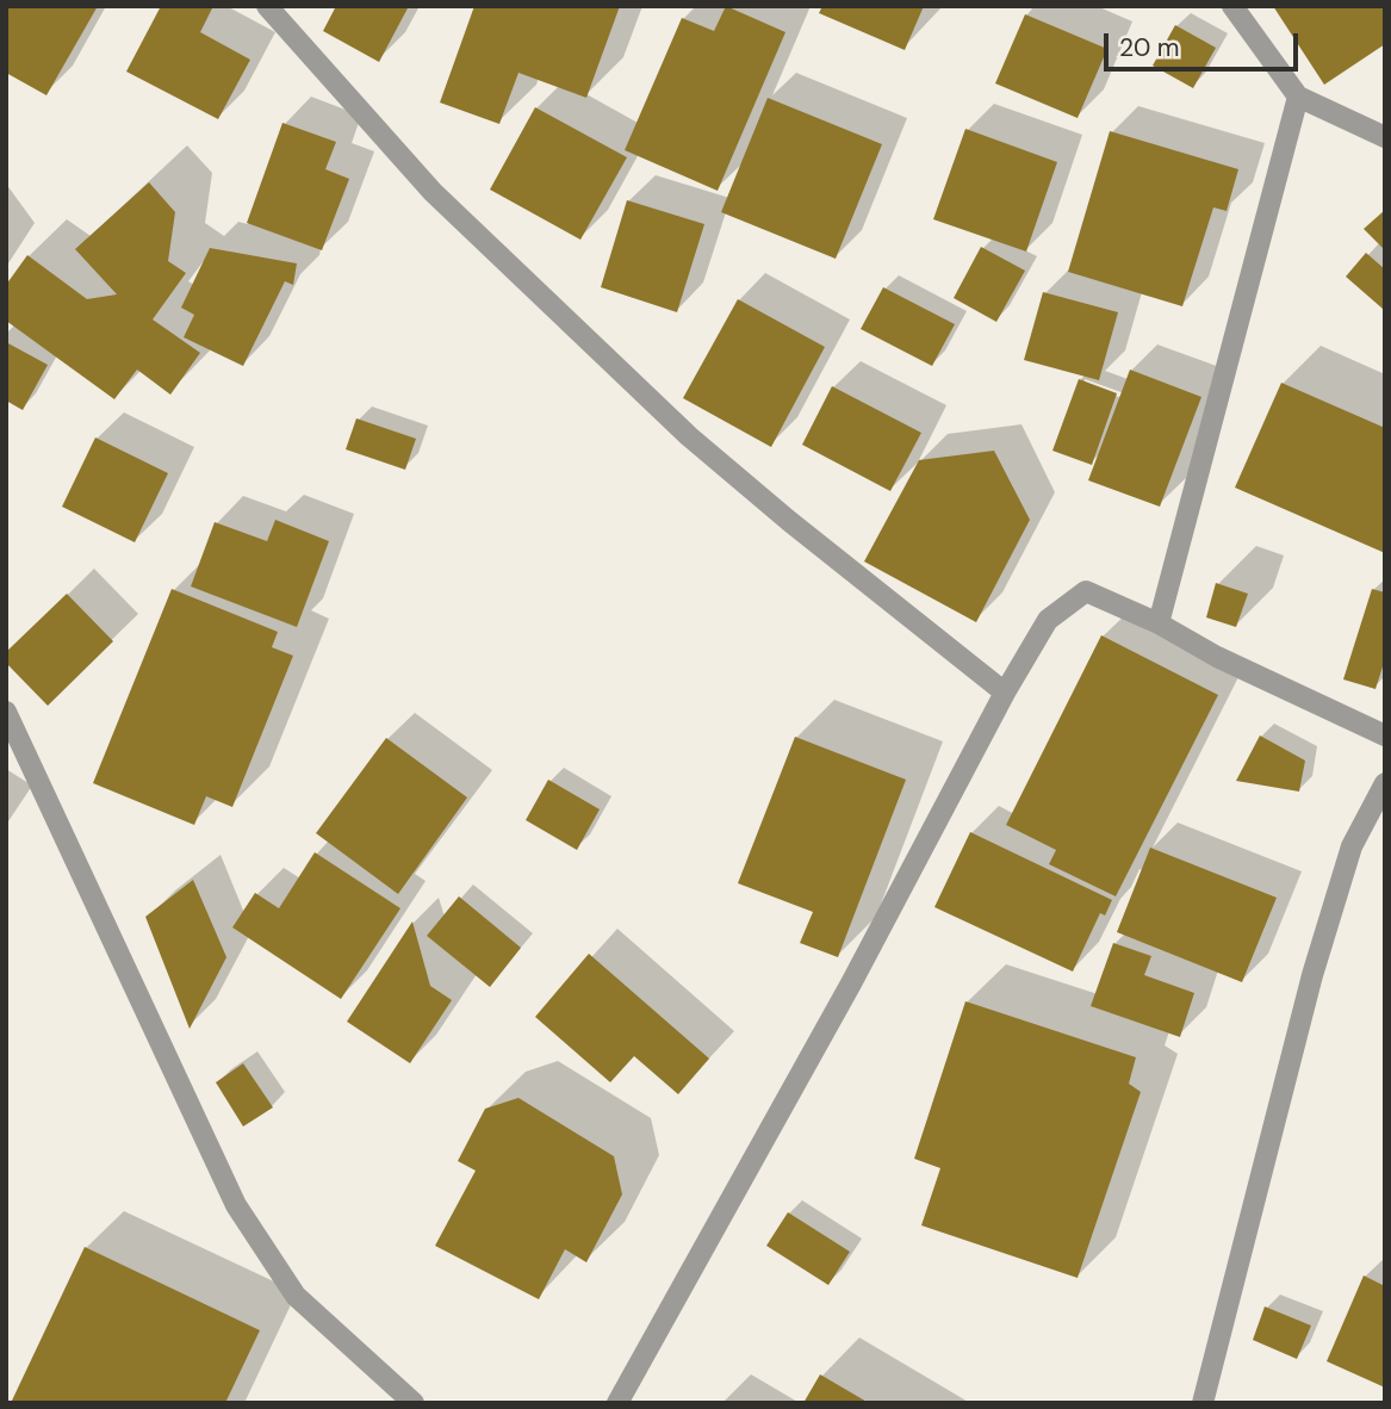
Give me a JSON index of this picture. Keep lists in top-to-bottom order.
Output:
{
  "scale_bar": "20 m"
}
